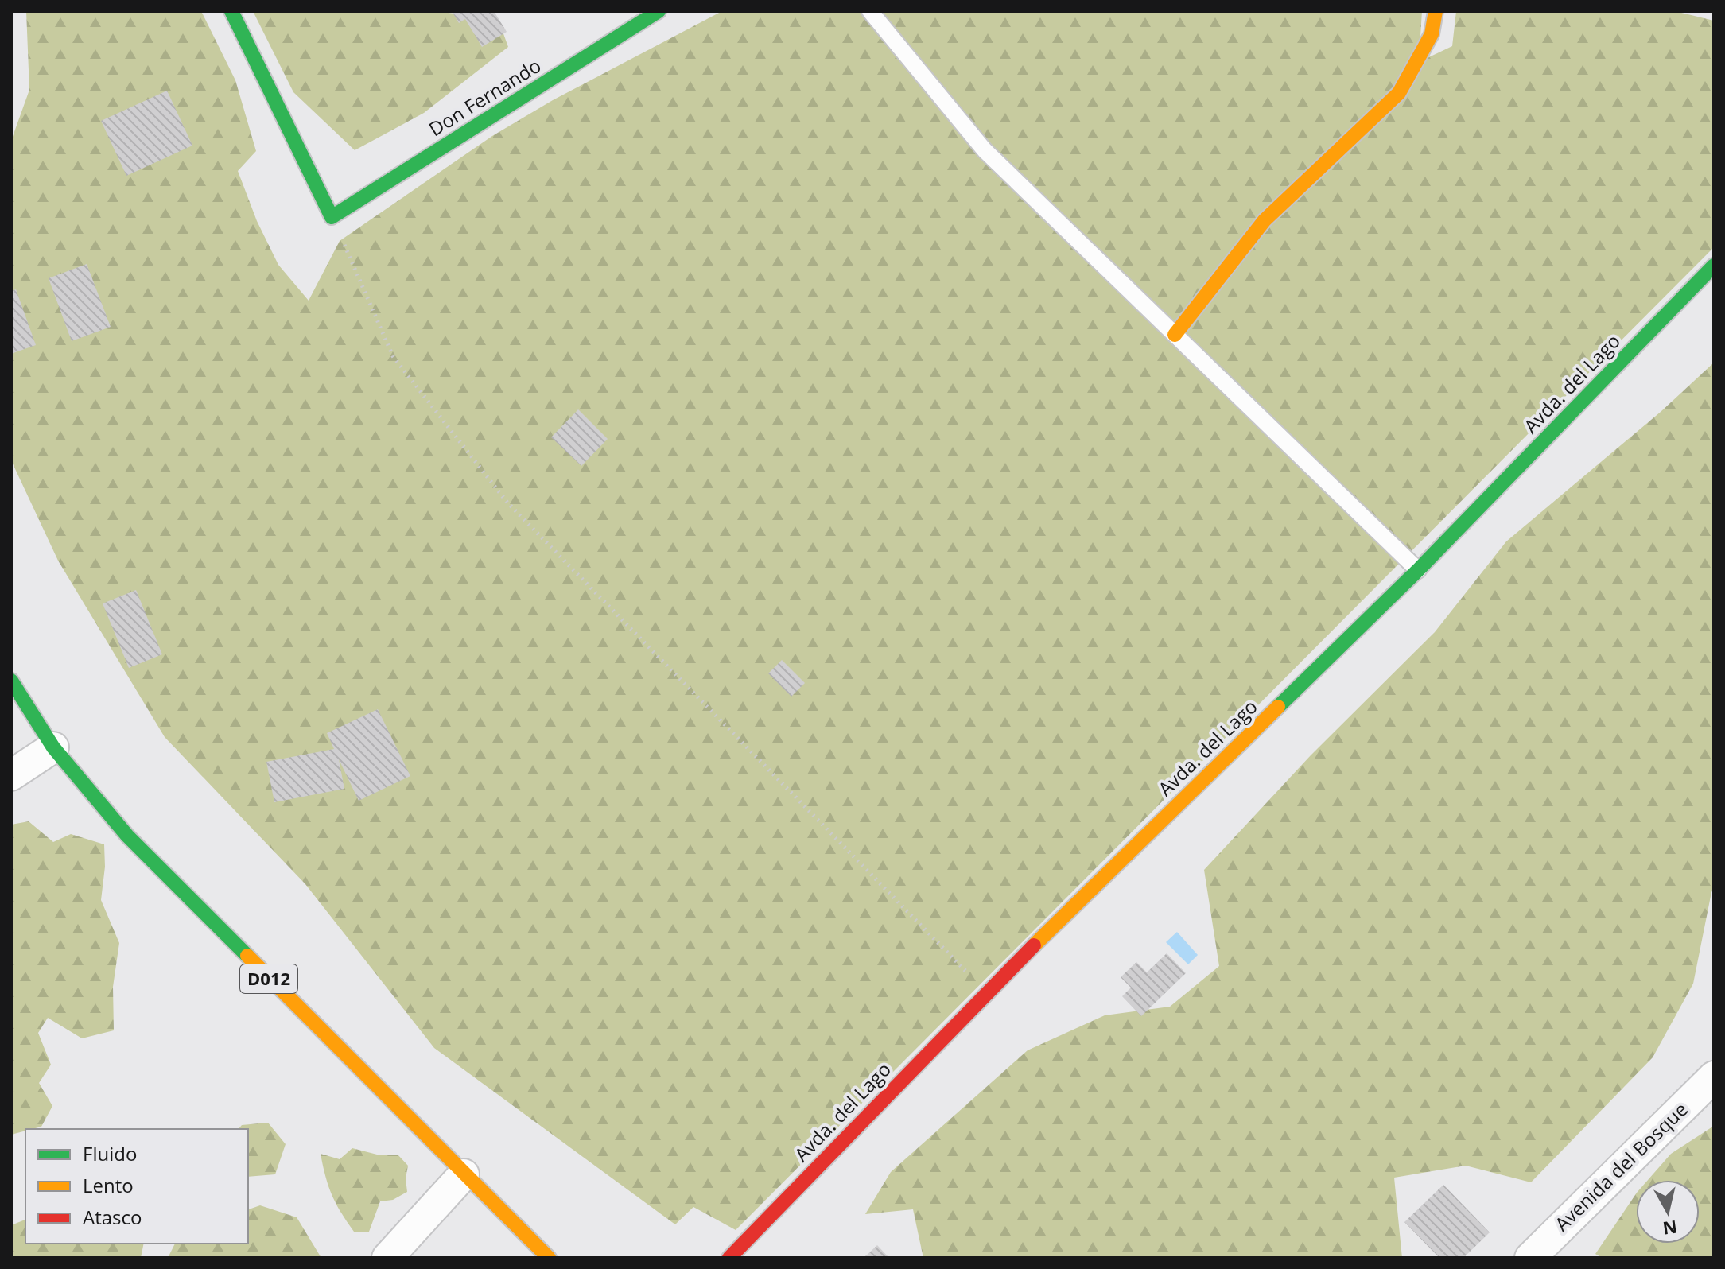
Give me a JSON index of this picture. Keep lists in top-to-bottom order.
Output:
{
  "streets": {
    "street": [
      "Don Fernando",
      "Avda. del Lago",
      "D012",
      "Avenida del Bosque"
    ]
  },
  "legend": ["Fluido", "Lento", "Atasco"],
  "north": "bottom"
}
